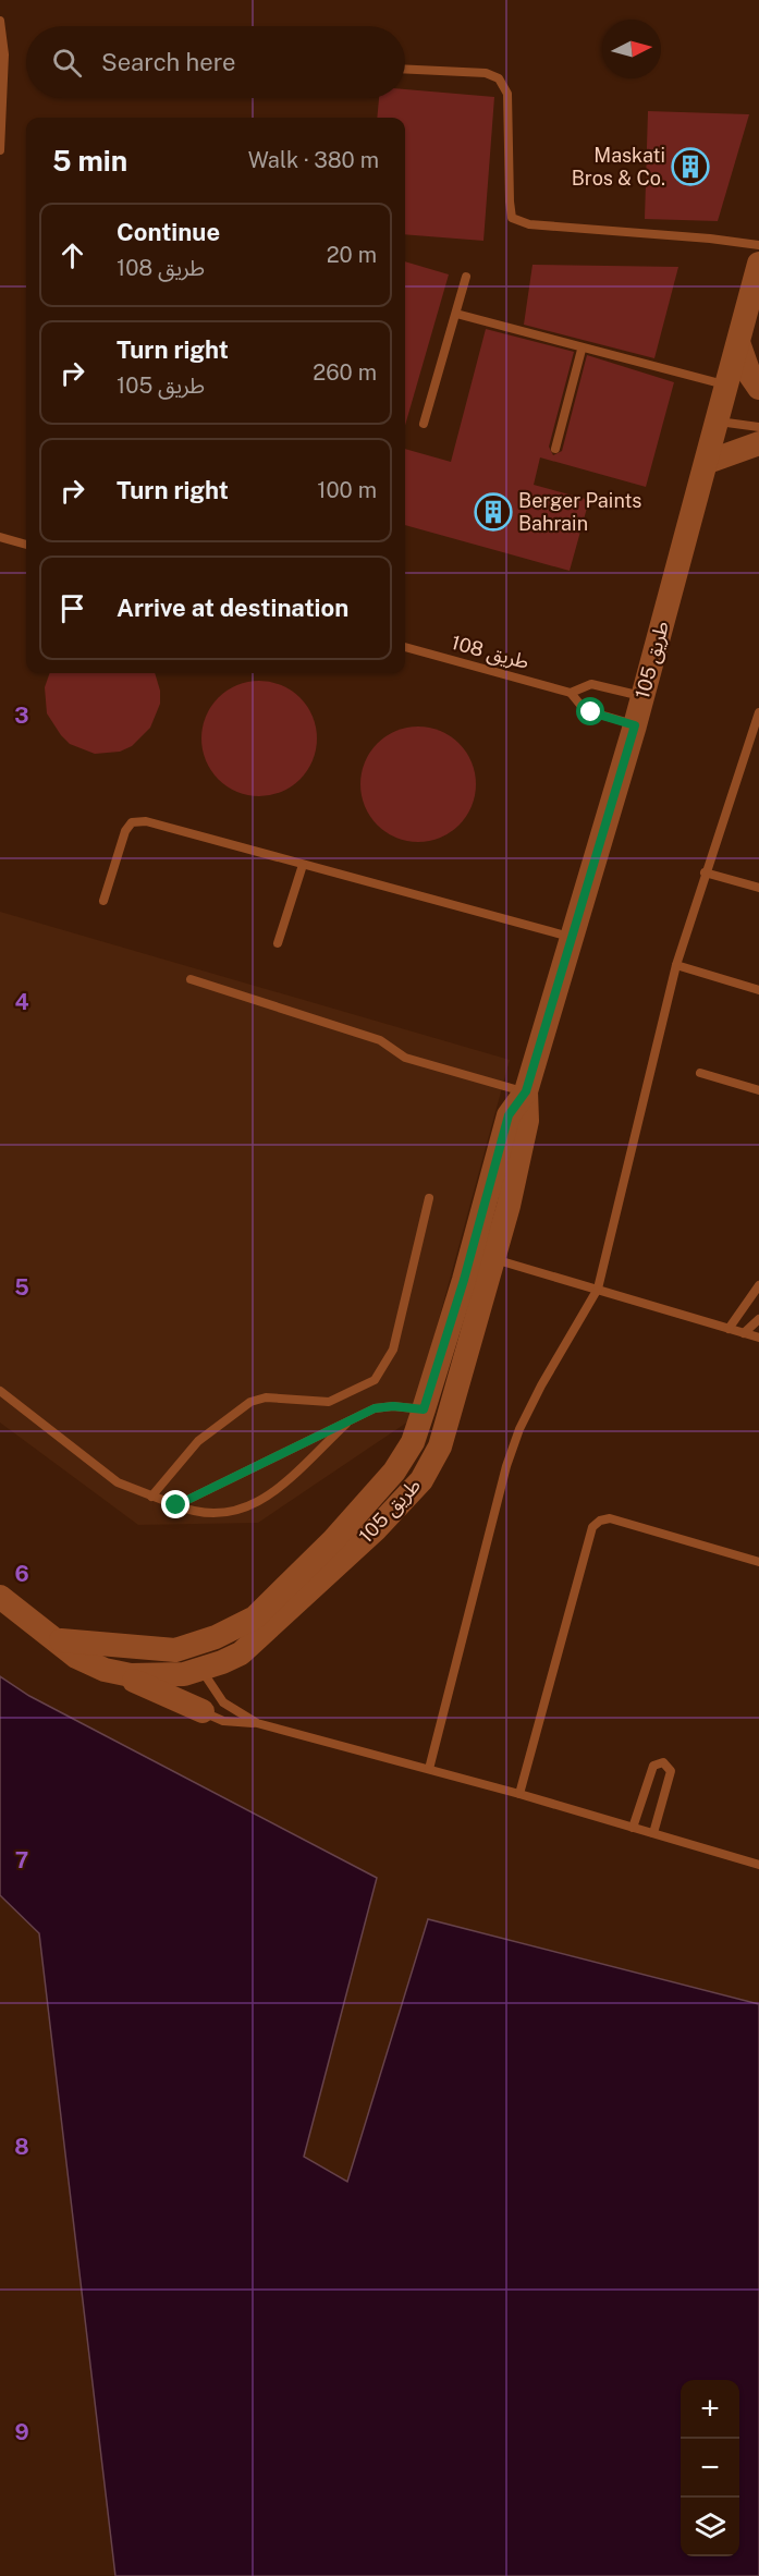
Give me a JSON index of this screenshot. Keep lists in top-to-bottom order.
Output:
{
  "streets": {
    "street": ["طريق 105"],
    "lane": ["طريق 108"]
  },
  "crossings": [
    ["طريق 108", "طريق 105"]
  ],
  "places": {
    "building": ["Maskati Bros & Co.", "Berger Paints Bahrain"]
  },
  "north": "right",
  "page": {
    "search": "Search here",
    "heading": ["5 min", "Walk · 380 m"],
    "list": [
      ["Continue", "طريق 108", "20 m"],
      ["Turn right", "طريق 105", "260 m"],
      ["Turn right", "100 m"],
      "Arrive at destination"
    ],
    "map_buttons": ["+", "−"]
  },
  "grid": {
    "rows": [
      "3",
      "4",
      "5",
      "6",
      "7",
      "8",
      "9"
    ]
  }
}
